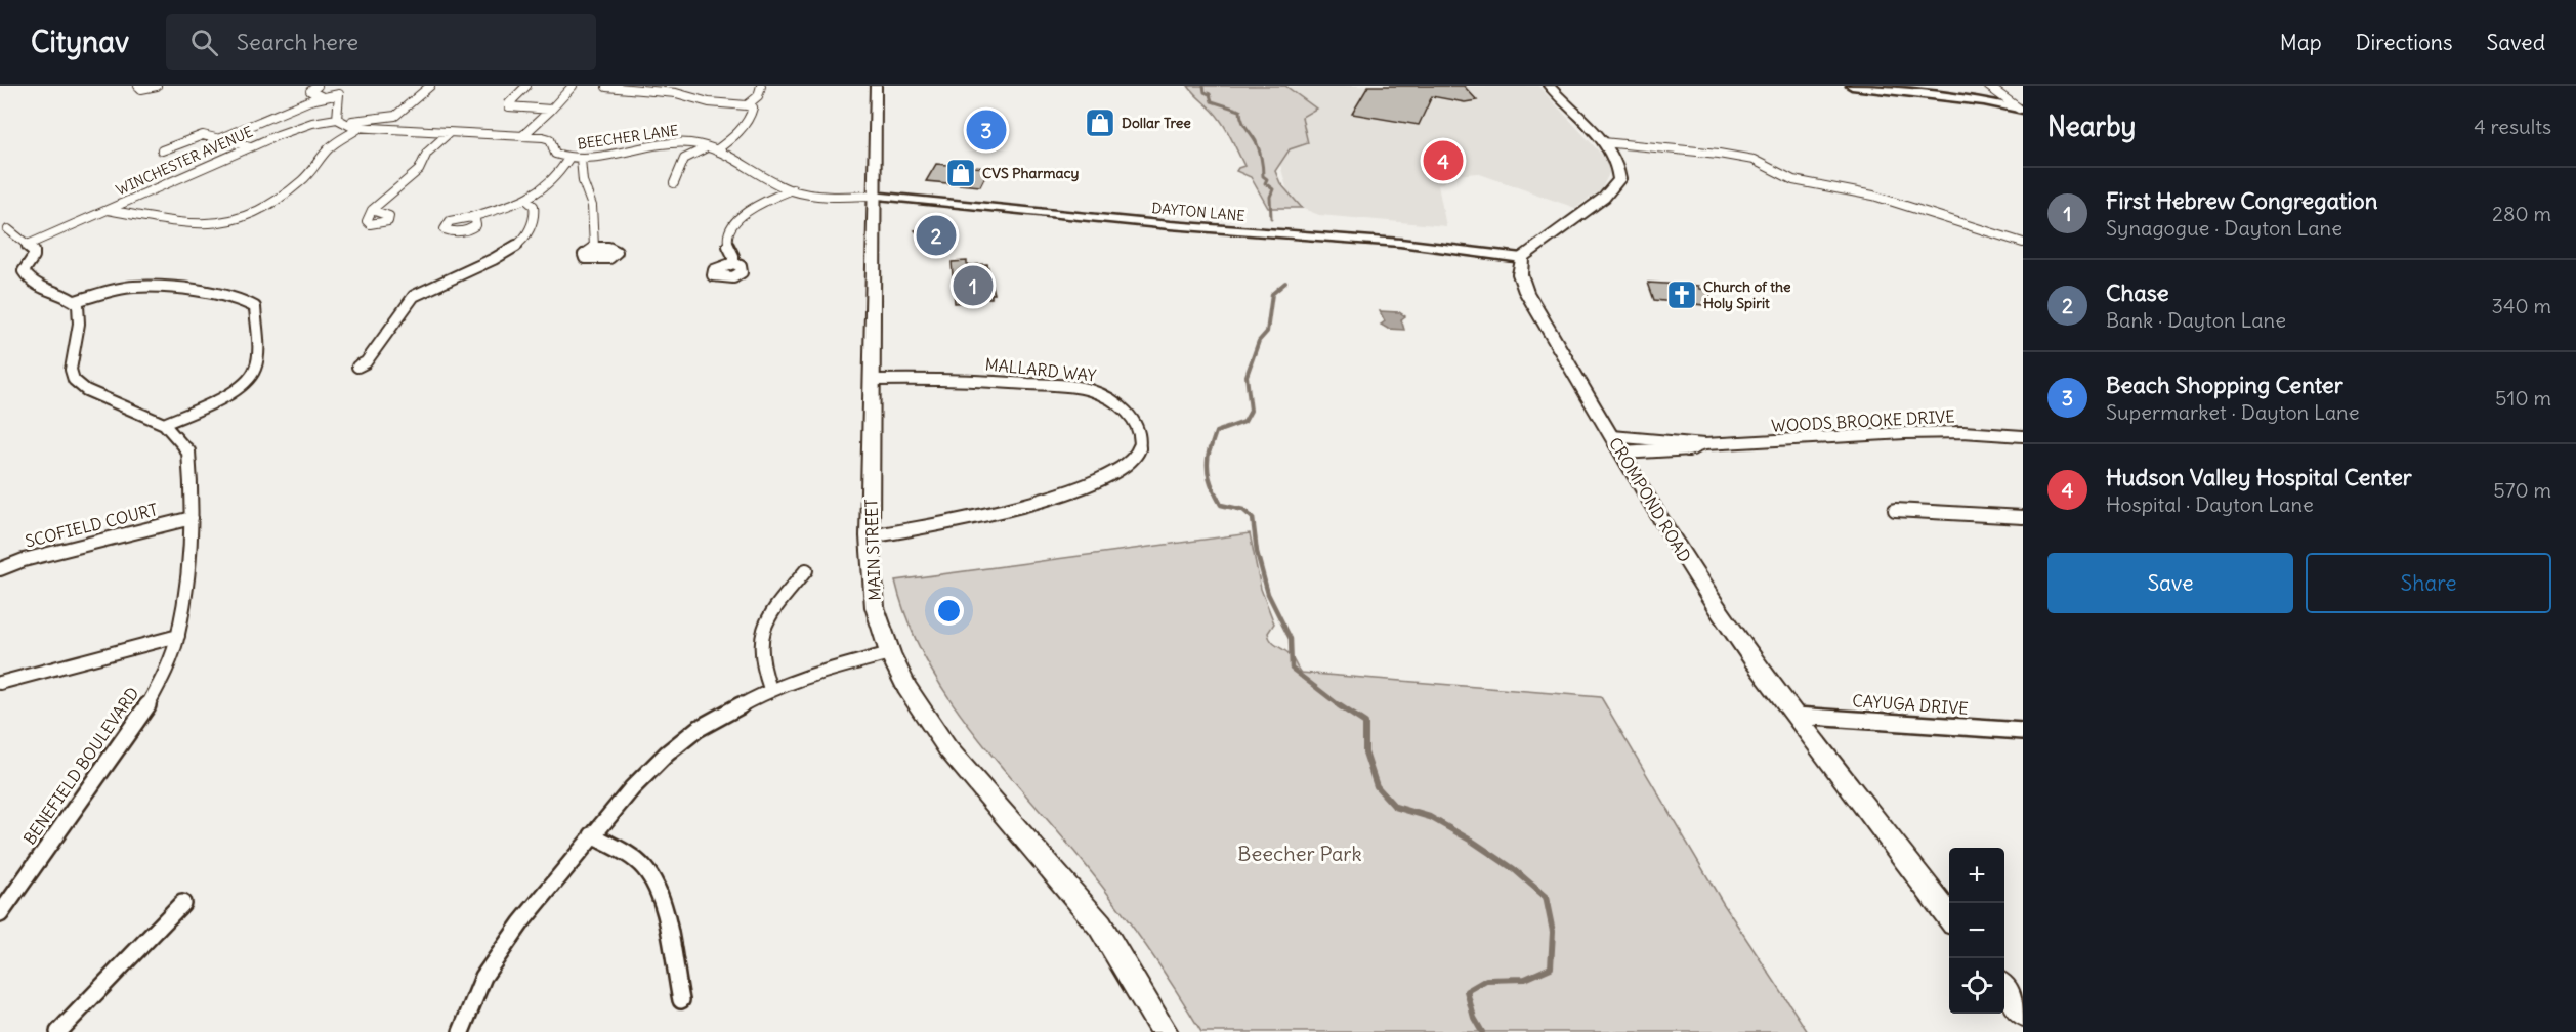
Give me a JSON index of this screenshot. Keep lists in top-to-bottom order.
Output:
{
  "streets": {
    "main road": ["CROMPOND ROAD", "MAIN STREET"],
    "street": [
      "BEECHER LANE",
      "WINCHESTER AVENUE",
      "DAYTON LANE",
      "MALLARD WAY",
      "WOODS BROOKE DRIVE",
      "SCOFIELD COURT",
      "CAYUGA DRIVE",
      "BENEFIELD BOULEVARD"
    ]
  },
  "crossings": [
    ["BEECHER LANE", "DAYTON LANE"],
    ["BEECHER LANE", "MAIN STREET"],
    ["DAYTON LANE", "CROMPOND ROAD"],
    ["DAYTON LANE", "MAIN STREET"],
    ["MALLARD WAY", "MAIN STREET"],
    ["WOODS BROOKE DRIVE", "CROMPOND ROAD"],
    ["CROMPOND ROAD", "CAYUGA DRIVE"],
    ["SCOFIELD COURT", "BENEFIELD BOULEVARD"]
  ],
  "parks": ["Beecher Park"],
  "places": {
    "shop": ["Dollar Tree", "CVS Pharmacy"],
    "church": ["Church of the Holy Spirit"]
  },
  "page": {
    "header": "Citynav",
    "search": "Search here",
    "nav": ["Map", "Directions", "Saved"],
    "heading": ["Nearby", "4 results"],
    "pins": [
      "3",
      "4",
      "2",
      "1"
    ],
    "list": [
      {
        "mark": "1",
        "name": "First Hebrew Congregation",
        "note": "Synagogue · Dayton Lane",
        "value": "280 m"
      },
      {
        "mark": "2",
        "name": "Chase",
        "note": "Bank · Dayton Lane",
        "value": "340 m"
      },
      {
        "mark": "3",
        "name": "Beach Shopping Center",
        "note": "Supermarket · Dayton Lane",
        "value": "510 m"
      },
      {
        "mark": "4",
        "name": "Hudson Valley Hospital Center",
        "note": "Hospital · Dayton Lane",
        "value": "570 m"
      }
    ],
    "buttons": ["Save", "Share"],
    "map_buttons": ["+", "−"]
  }
}
